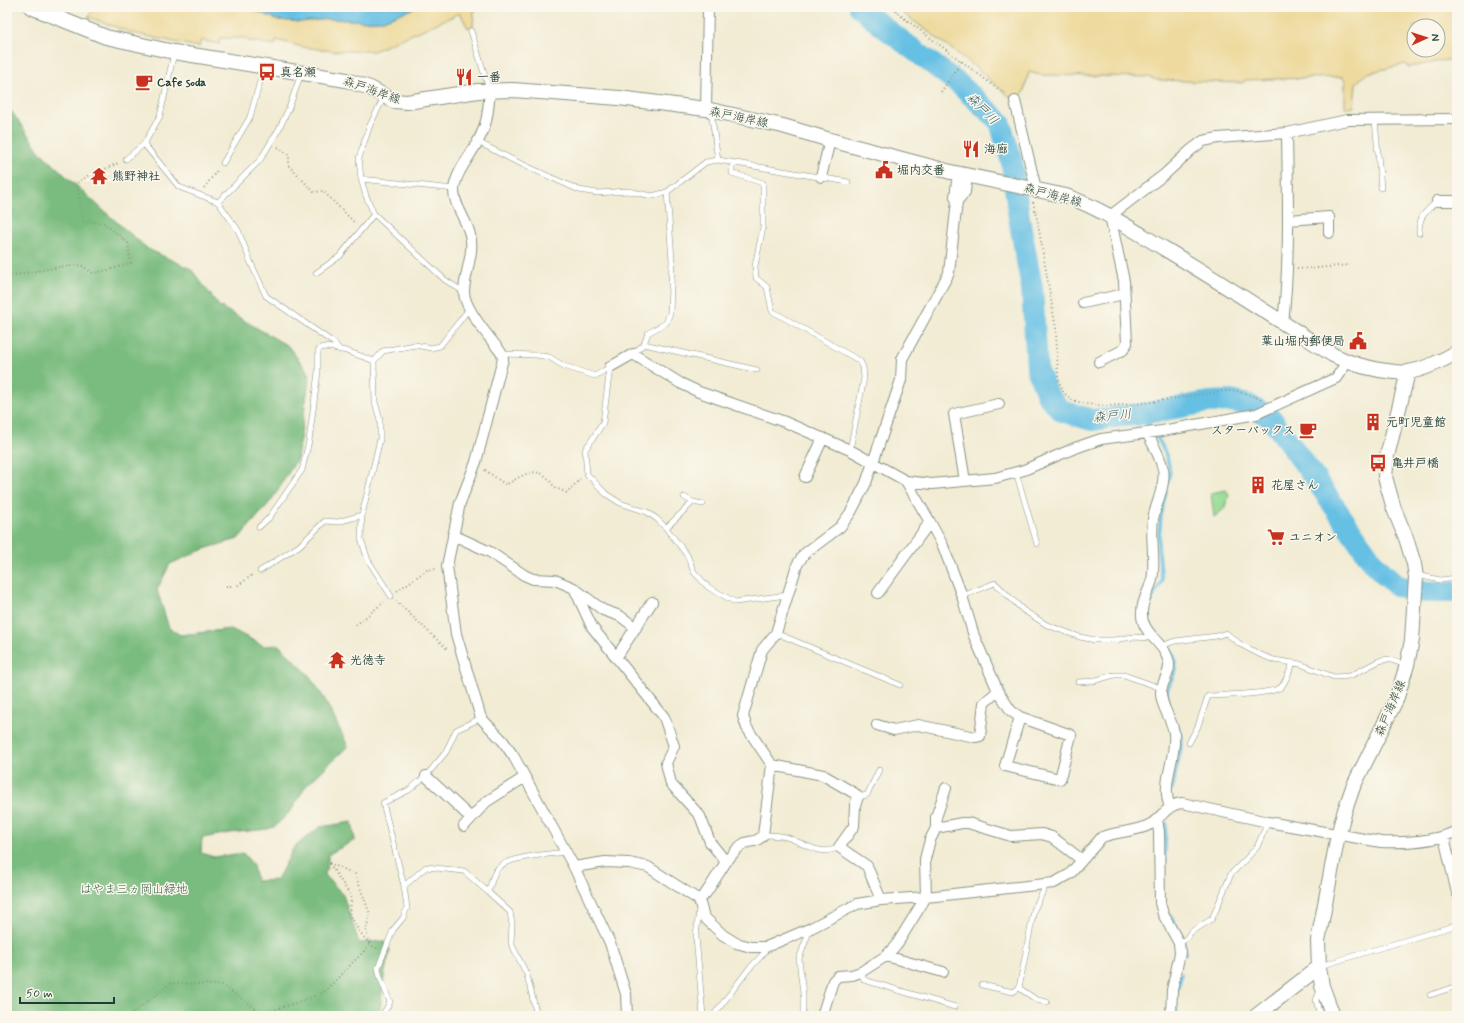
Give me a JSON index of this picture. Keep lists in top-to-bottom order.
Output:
{
  "streets": {
    "main road": ["森戸海岸線"]
  },
  "water": ["森戸川"],
  "parks": ["はやま三ヵ岡山緑地"],
  "places": {
    "bus stop": ["真名瀬", "亀井戸橋"],
    "restaurant": ["一番", "海廊"],
    "cafe": ["Cafe soda", "スターバックス"],
    "public building": ["堀内交番", "葉山堀内郵便局"],
    "temple": ["熊野神社", "光徳寺"],
    "building": ["元町児童館", "花屋さん"],
    "supermarket": ["ユニオン"]
  },
  "scale_bar": "50 m",
  "north": "right"
}
